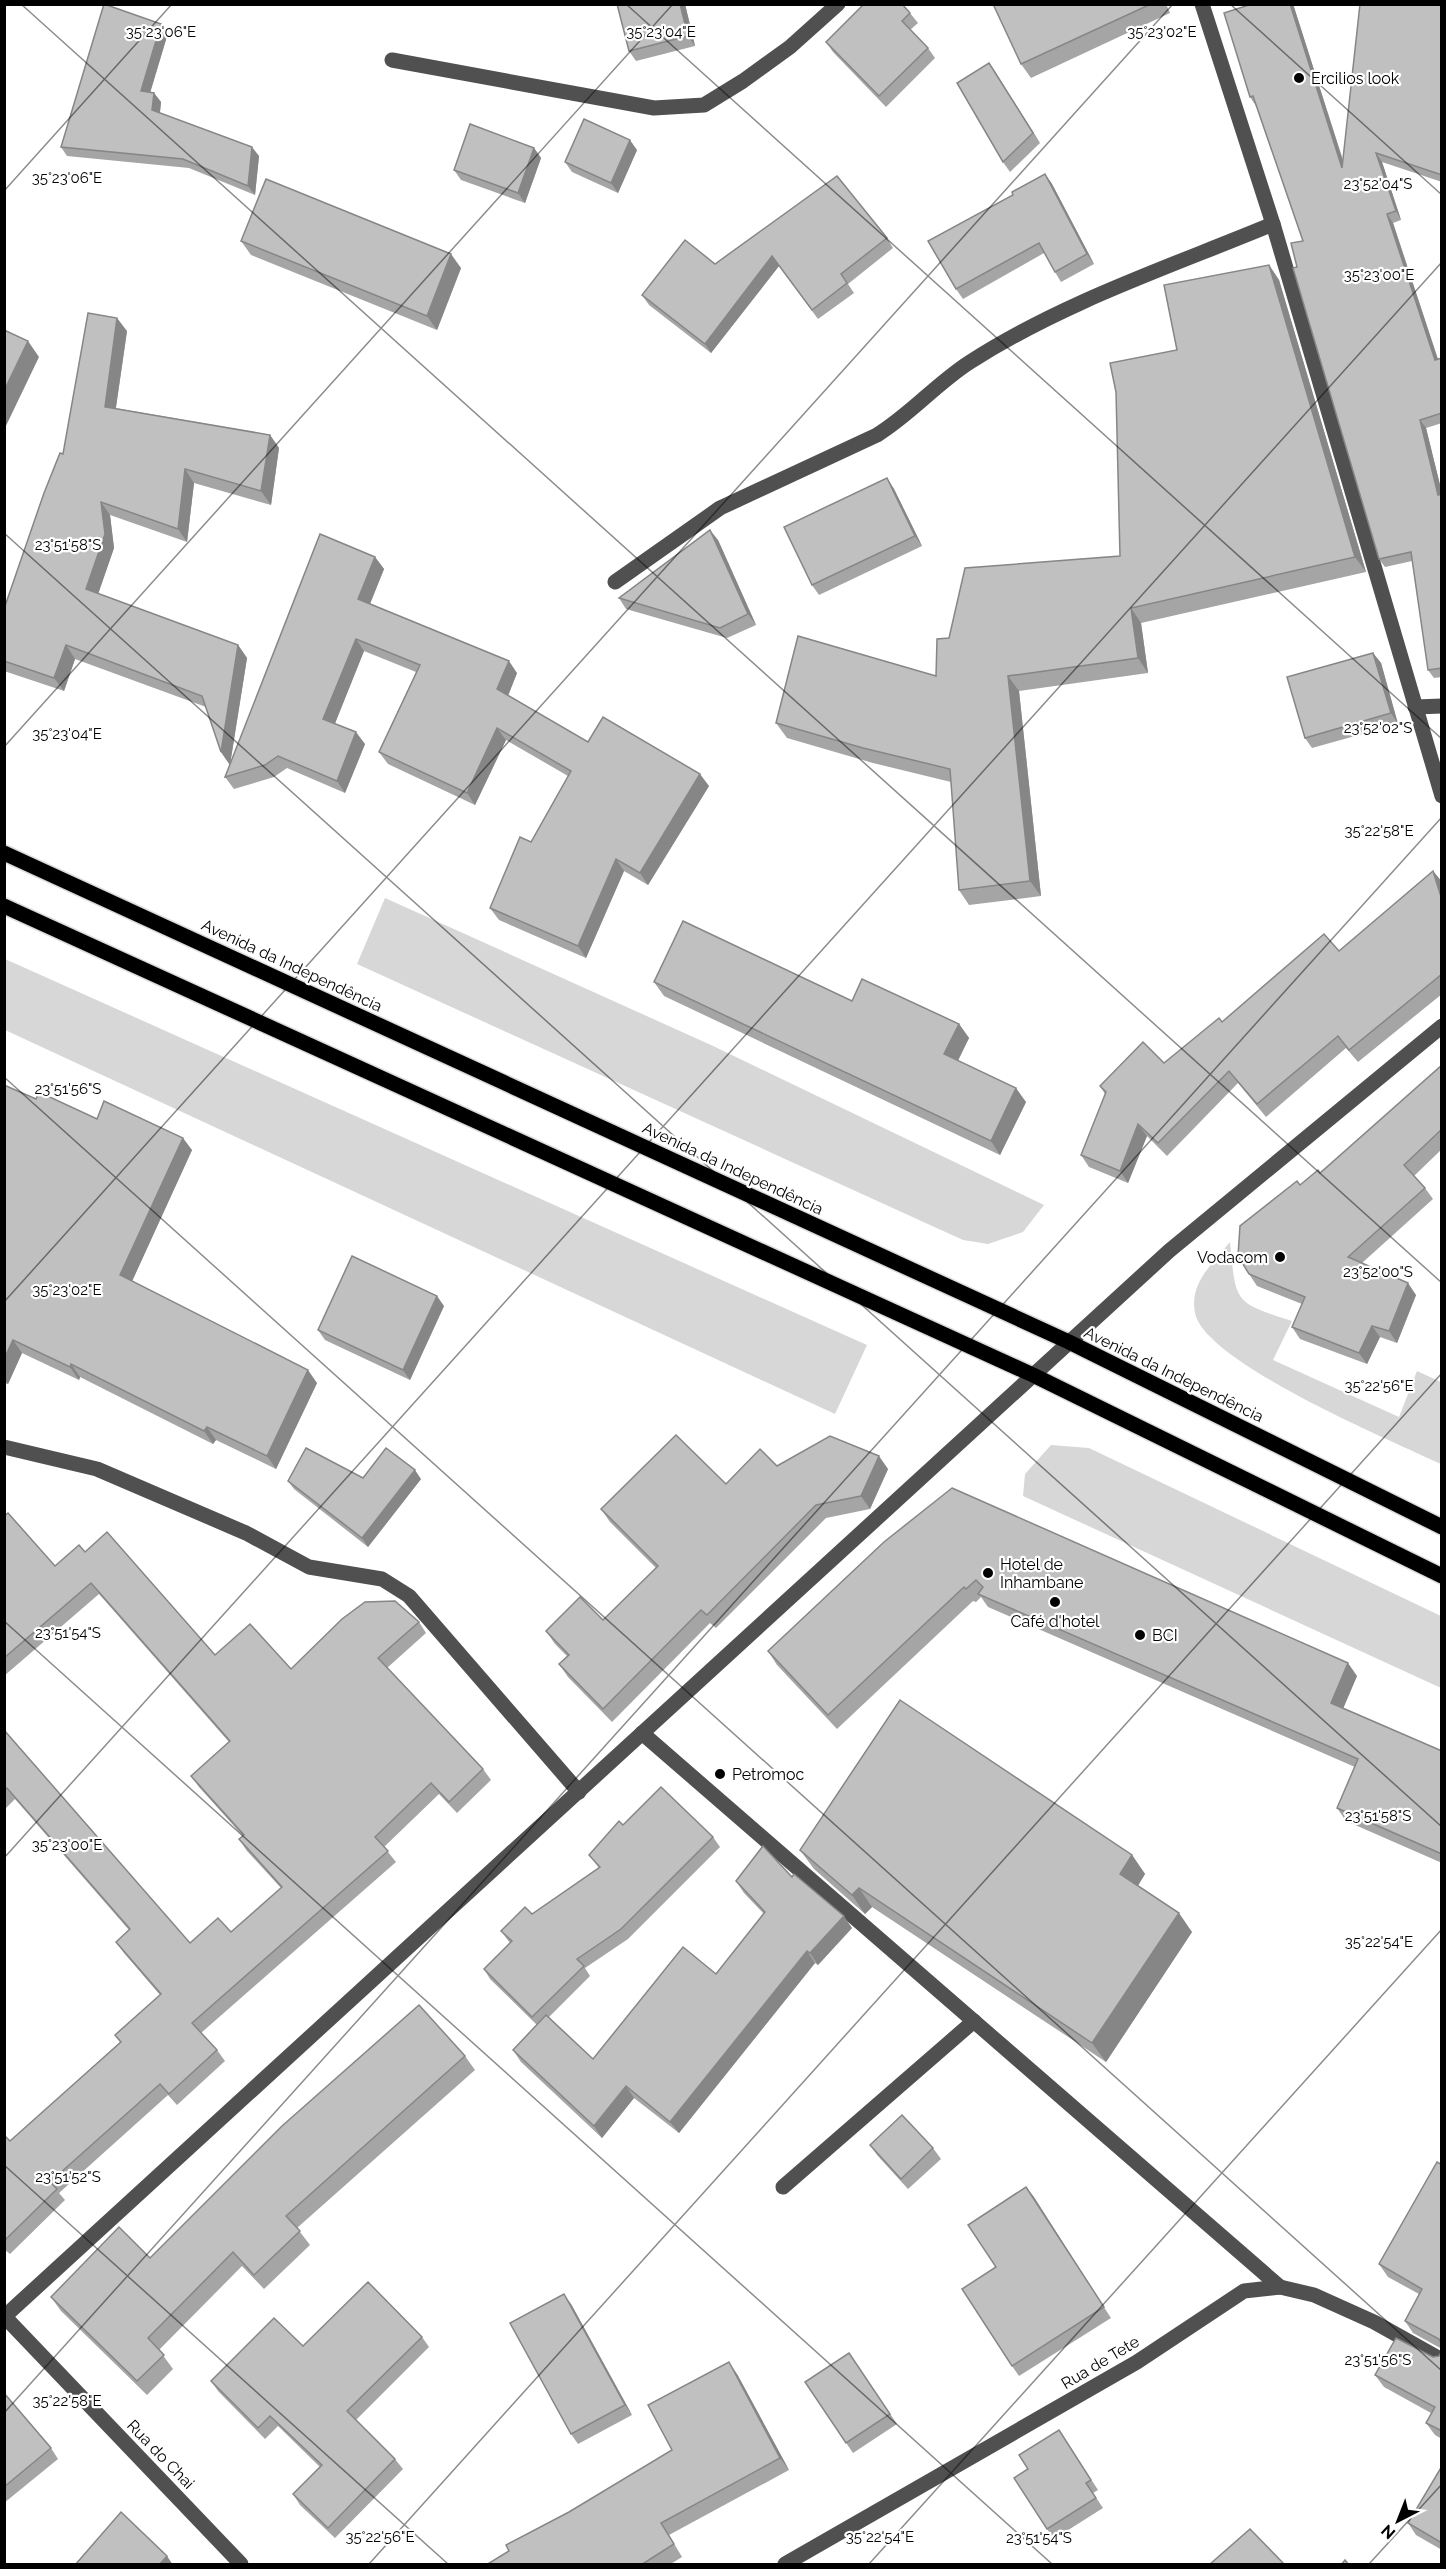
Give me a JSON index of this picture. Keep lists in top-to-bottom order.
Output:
{
  "streets": {
    "main road": ["Avenida da Independência"],
    "street": ["Rua de Tete", "Rua do Chai"]
  },
  "places": [
    "Ercilios look",
    "Vodacom",
    "Hotel de Inhambane",
    "Café d'hotel",
    "BCI",
    "Petromoc"
  ],
  "north": "bottom left",
  "coordinates": [
    "35°23'06\"E",
    "35°23'04\"E",
    "35°23'02\"E",
    "23°52'04\"S",
    "35°23'00\"E",
    "23°51'58\"S",
    "23°52'02\"S",
    "35°22'58\"E",
    "23°51'56\"S",
    "23°52'00\"S",
    "35°22'56\"E",
    "23°51'54\"S",
    "35°22'54\"E",
    "23°51'52\"S"
  ]
}
